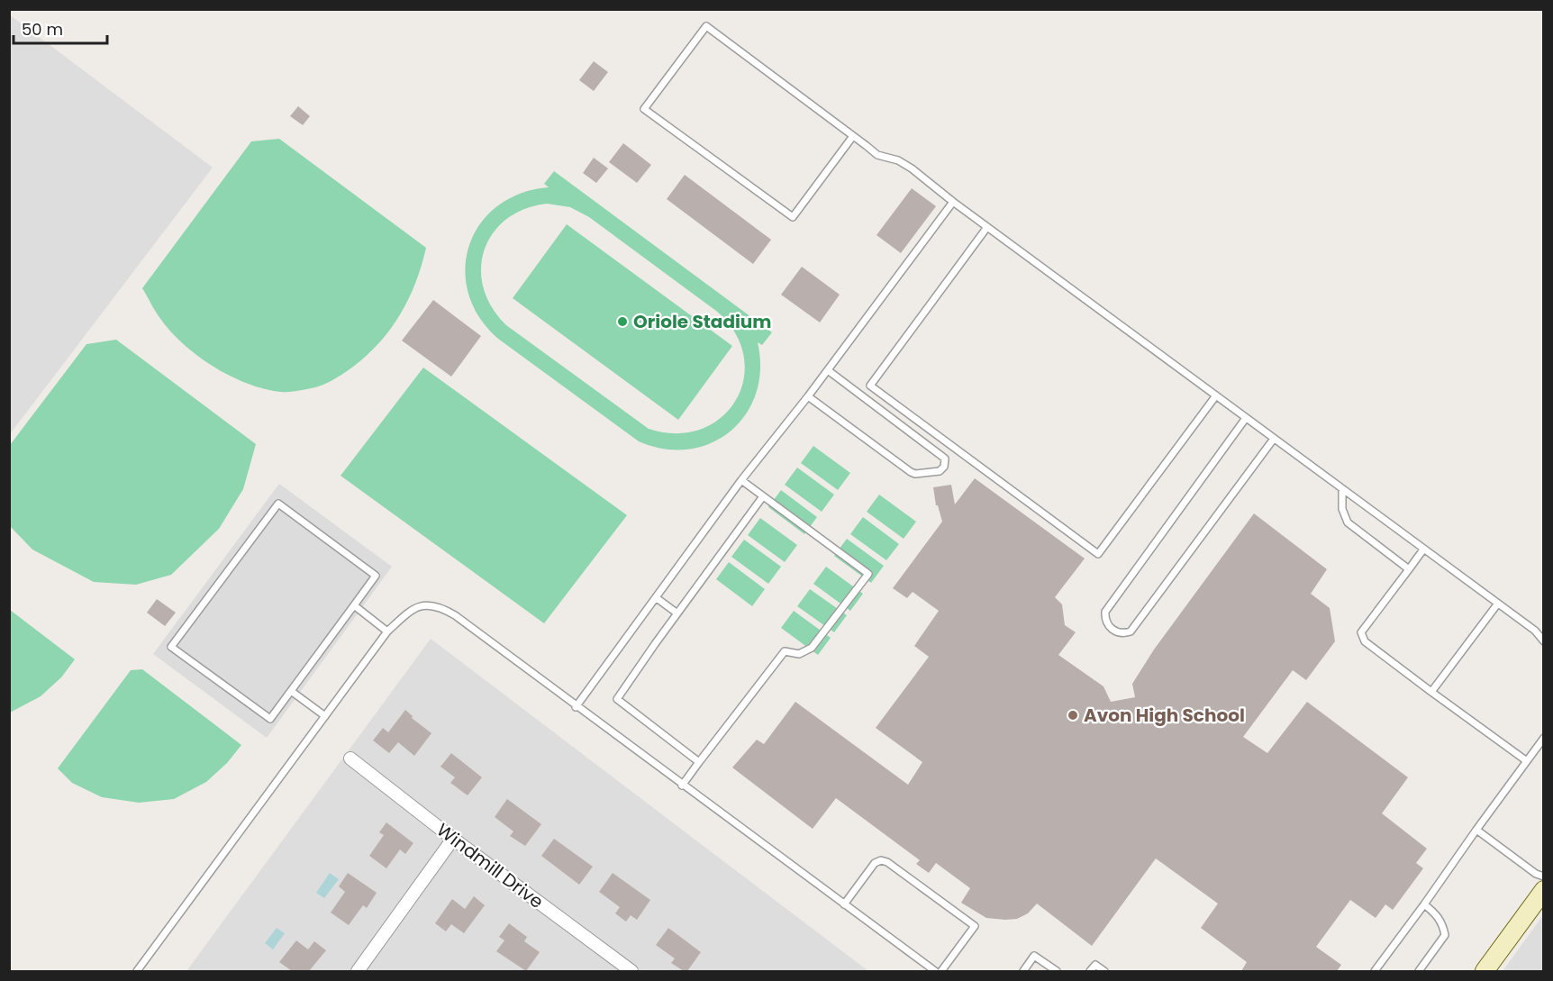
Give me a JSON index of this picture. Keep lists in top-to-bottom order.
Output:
{
  "streets": {
    "street": ["Windmill Drive"]
  },
  "places": ["Oriole Stadium", "Avon High School"],
  "scale_bar": "50 m"
}
